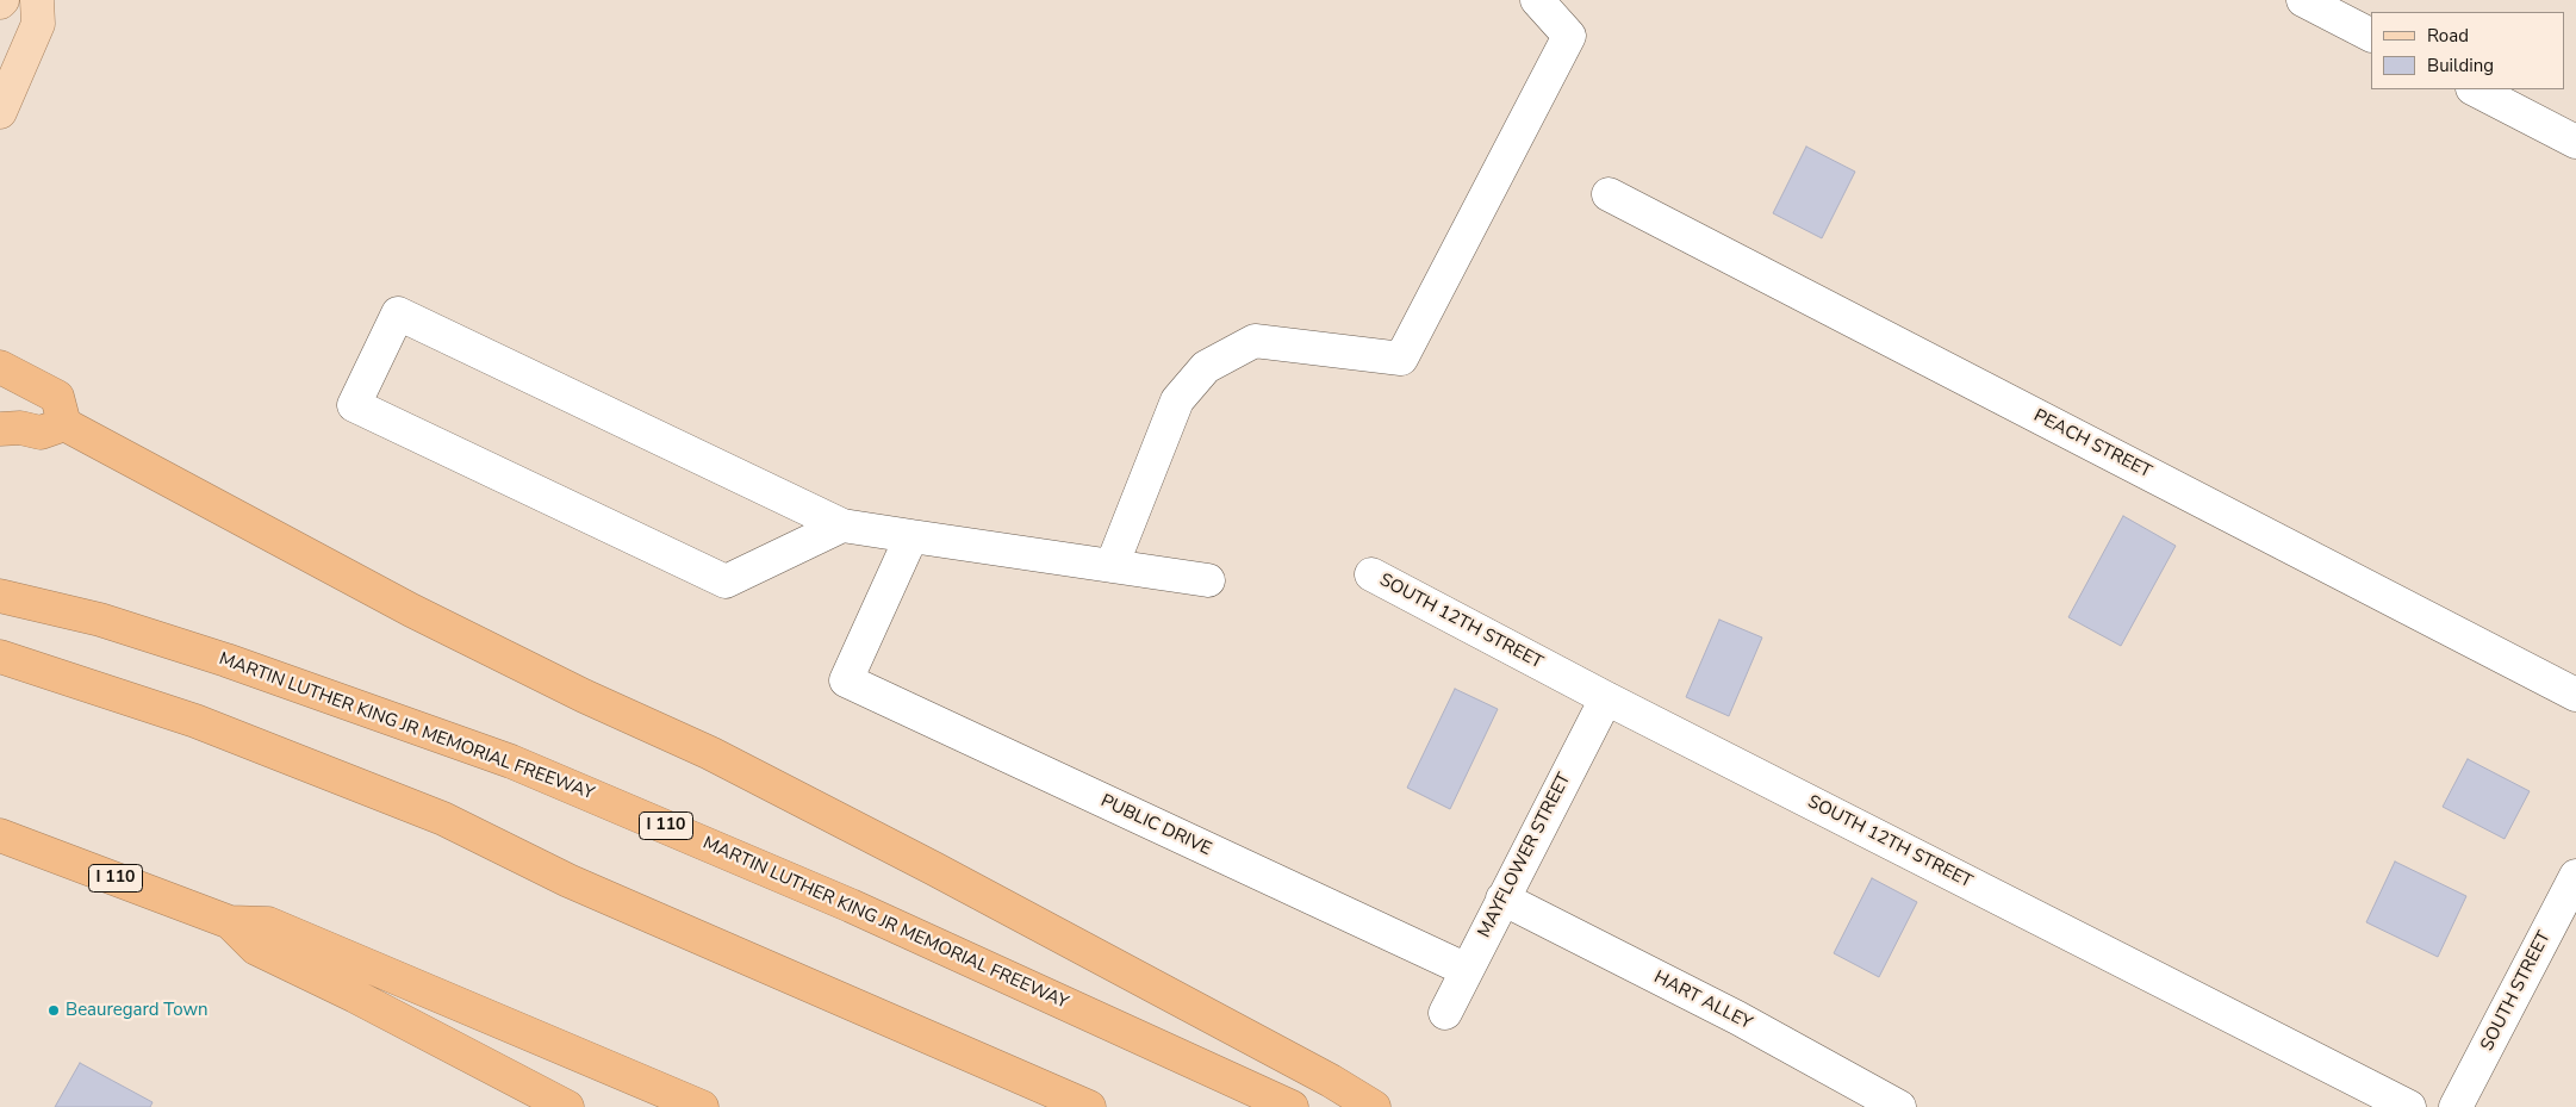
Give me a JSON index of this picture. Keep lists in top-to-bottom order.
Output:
{
  "streets": {
    "highway": ["MARTIN LUTHER KING JR MEMORIAL FREEWAY", "I 110"],
    "street": [
      "PEACH STREET",
      "SOUTH 12TH STREET",
      "PUBLIC DRIVE",
      "MAYFLOWER STREET",
      "SOUTH STREET",
      "HART ALLEY"
    ]
  },
  "crossings": [
    ["SOUTH 12TH STREET", "MAYFLOWER STREET"],
    ["PUBLIC DRIVE", "MAYFLOWER STREET"],
    ["MAYFLOWER STREET", "HART ALLEY"]
  ],
  "places": ["Beauregard Town"],
  "legend": ["Road", "Building"]
}
